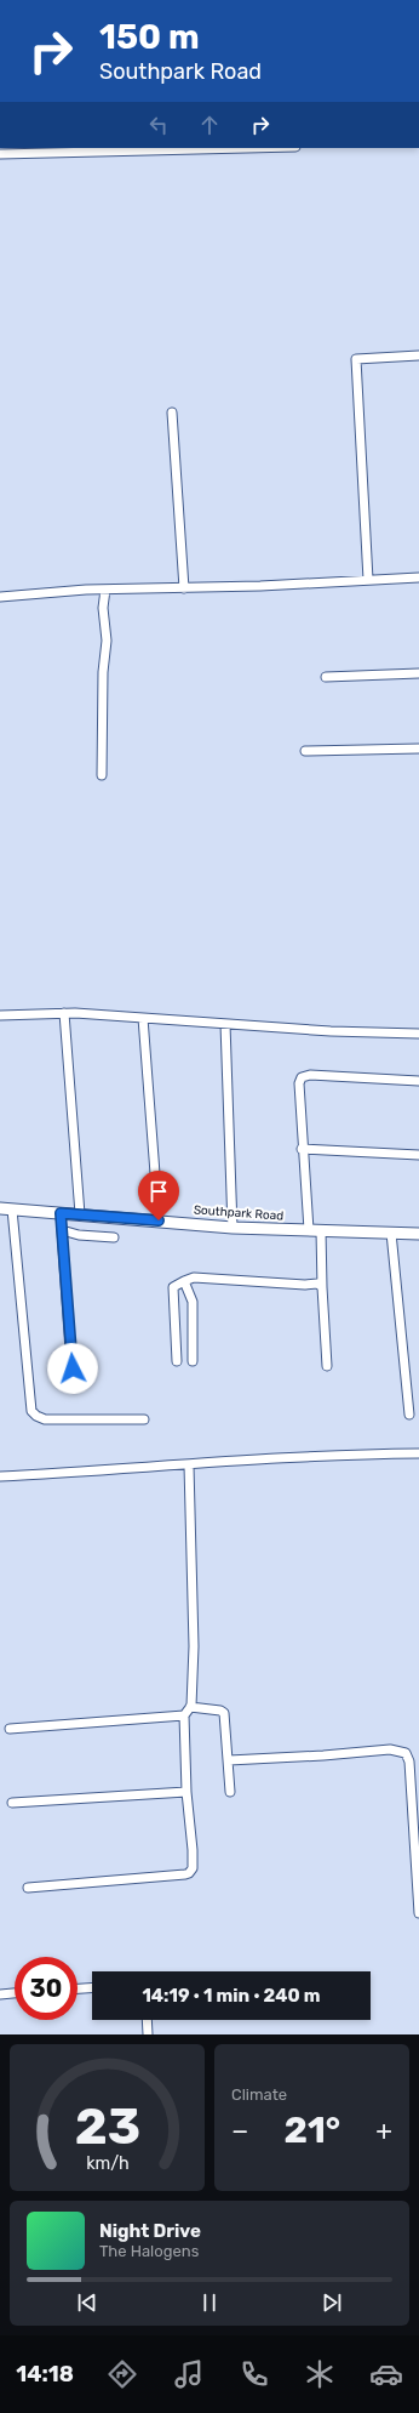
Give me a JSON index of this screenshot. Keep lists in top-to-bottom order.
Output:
{
  "streets": {
    "street": ["Southpark Road"]
  },
  "page": {
    "turn": ["150 m", "Southpark Road"],
    "limit": "30",
    "trip": "14:19 · 1 min · 240 m",
    "tile": "Climate",
    "heat": ["−", "21°", "+"],
    "song": ["Night Drive", "The Halogens"],
    "tabs": "14:18",
    "gauge": ["23", "km/h"]
  }
}
